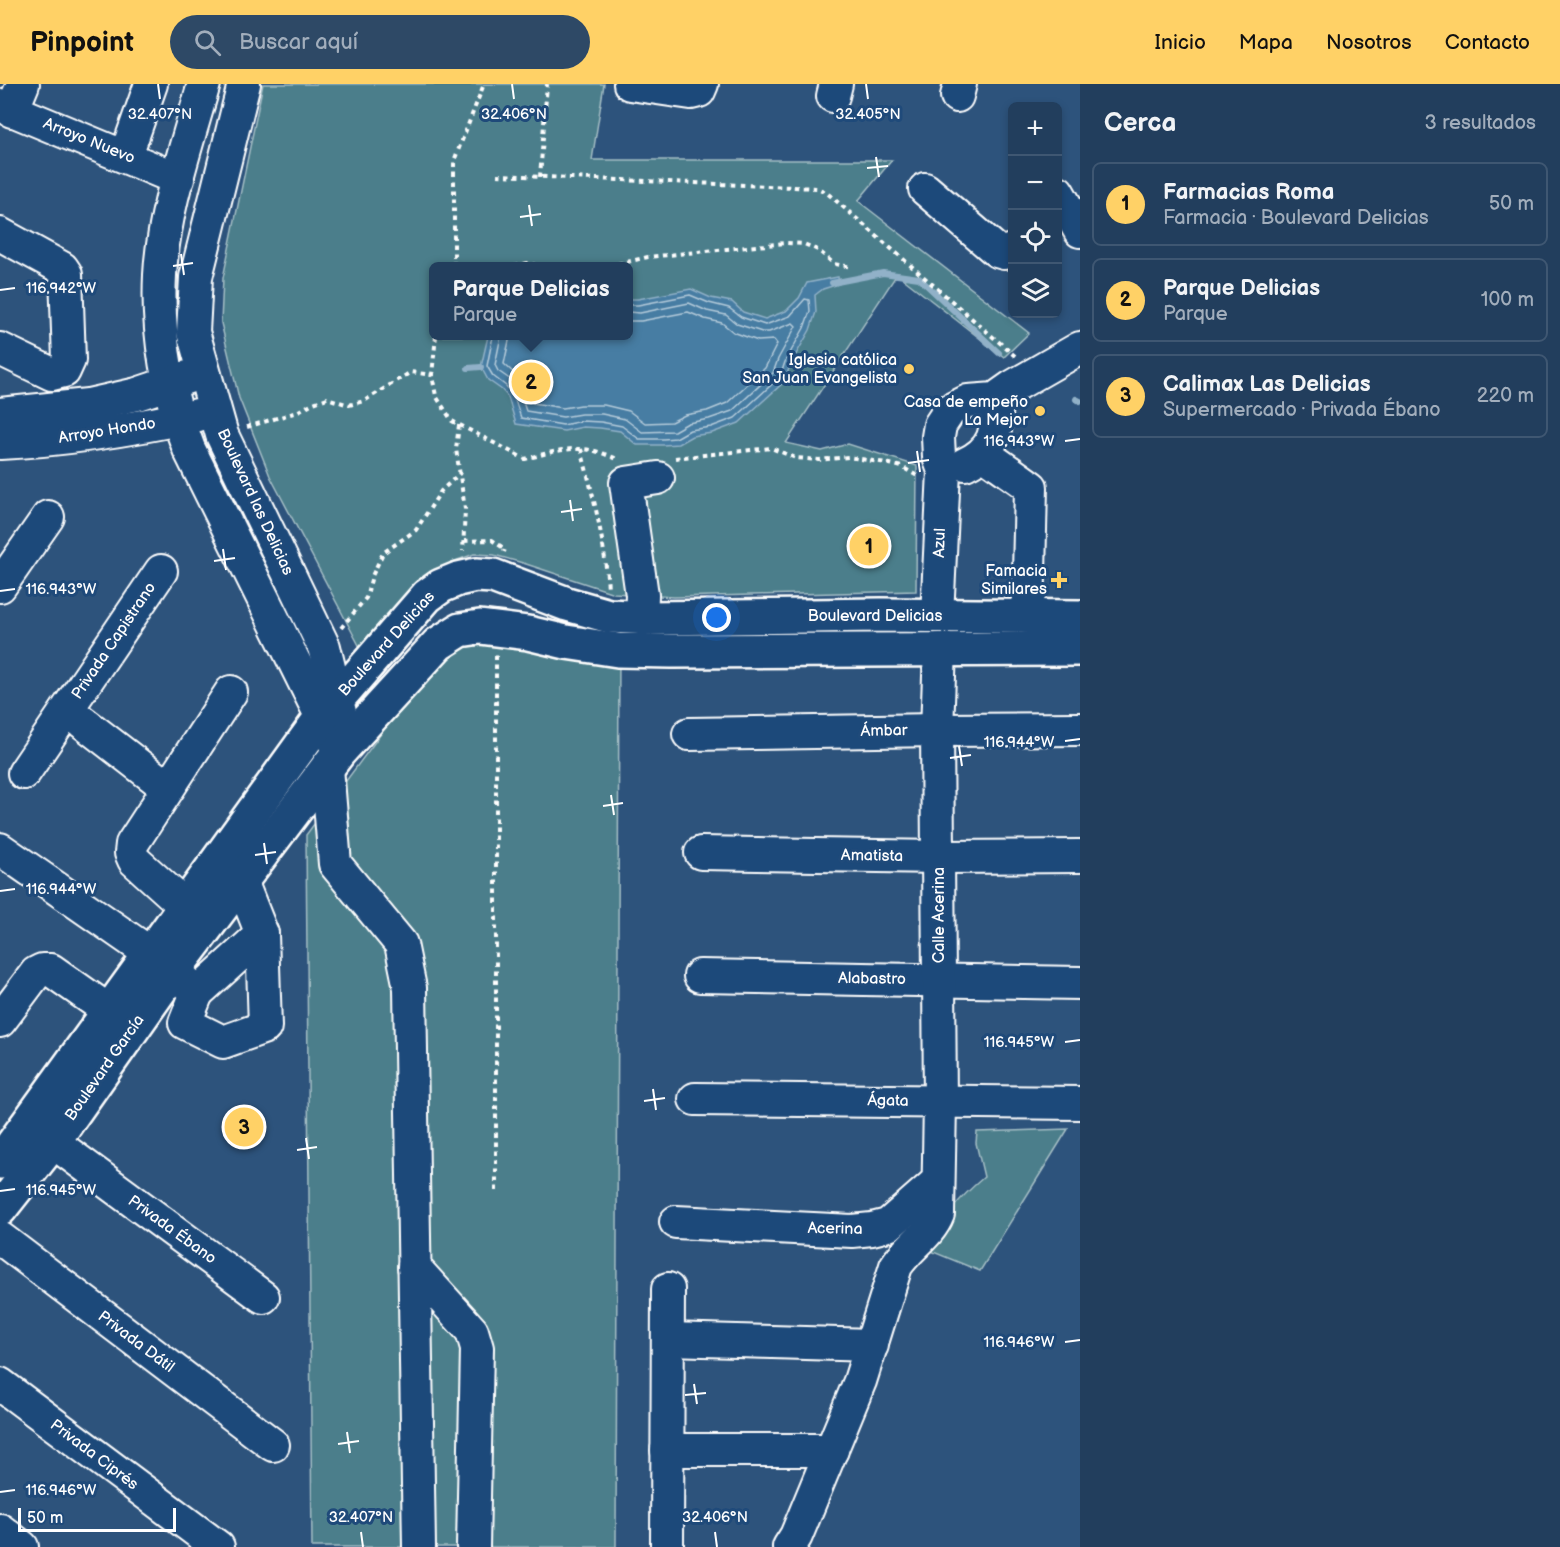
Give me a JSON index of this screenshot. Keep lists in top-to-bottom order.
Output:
{
  "streets": {
    "main road": ["Boulevard Delicias", "Boulevard García"],
    "street": [
      "Arroyo Nuevo",
      "Arroyo Hondo",
      "Boulevard las Delicias",
      "Azul",
      "Privada Capistrano",
      "Ámbar",
      "Amatista",
      "Calle Acerina",
      "Alabastro",
      "Ágata",
      "Acerina",
      "Privada Ébano",
      "Privada Dátil",
      "Privada Ciprés"
    ]
  },
  "crossings": [
    ["Arroyo Nuevo", "Boulevard las Delicias"],
    ["Arroyo Hondo", "Boulevard las Delicias"],
    ["Boulevard las Delicias", "Boulevard Delicias"],
    ["Azul", "Boulevard Delicias"],
    ["Boulevard Delicias", "Calle Acerina"],
    ["Boulevard Delicias", "Boulevard García"],
    ["Ámbar", "Calle Acerina"],
    ["Amatista", "Calle Acerina"],
    ["Calle Acerina", "Alabastro"],
    ["Calle Acerina", "Ágata"],
    ["Calle Acerina", "Acerina"],
    ["Boulevard García", "Privada Ébano"]
  ],
  "places": {
    "other": ["Iglesia católica San Juan Evangelista", "Casa de empeño La Mejor"],
    "health": ["Famacia Similares"]
  },
  "scale_bar": "50 m",
  "page": {
    "header": "Pinpoint",
    "search": "Buscar aquí",
    "nav": [
      "Inicio",
      "Mapa",
      "Nosotros",
      "Contacto"
    ],
    "heading": ["Cerca", "3 resultados"],
    "map_buttons": ["+", "−"],
    "list": [
      {
        "mark": "1",
        "name": "Farmacias Roma",
        "note": "Farmacia · Boulevard Delicias",
        "value": "50 m"
      },
      {
        "mark": "2",
        "name": "Parque Delicias",
        "note": "Parque",
        "value": "100 m"
      },
      {
        "mark": "3",
        "name": "Calimax Las Delicias",
        "note": "Supermercado · Privada Ébano",
        "value": "220 m"
      }
    ],
    "popup": ["Parque Delicias", "Parque"],
    "pins": ["2", "1", "3"],
    "scale": "50 m"
  },
  "coordinates": [
    "32.407°N",
    "32.406°N",
    "32.405°N",
    "116.942°W",
    "116.943°W",
    "116.944°W",
    "116.945°W",
    "116.946°W"
  ]
}
